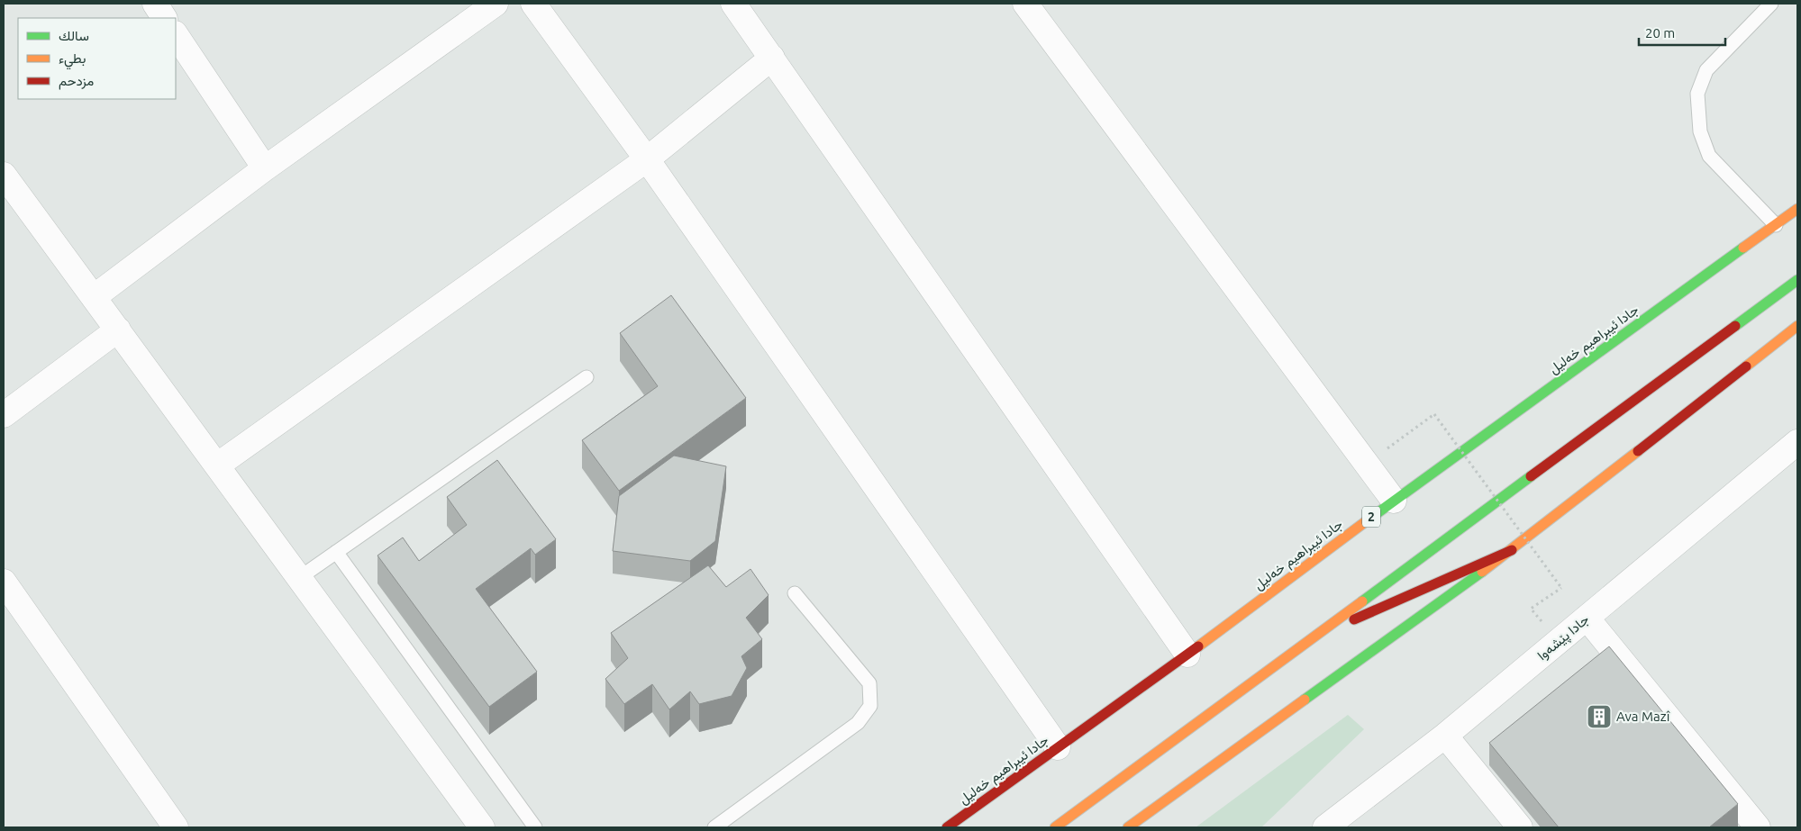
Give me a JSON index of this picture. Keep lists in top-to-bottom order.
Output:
{
  "streets": {
    "main road": ["جادا ئیبراهیم خەلیل", "2"],
    "street": ["جادا پێشەوا"]
  },
  "places": {
    "building": ["Ava Mazî"]
  },
  "legend": ["سالك", "بطيء", "مزدحم"],
  "scale_bar": "20 m"
}
